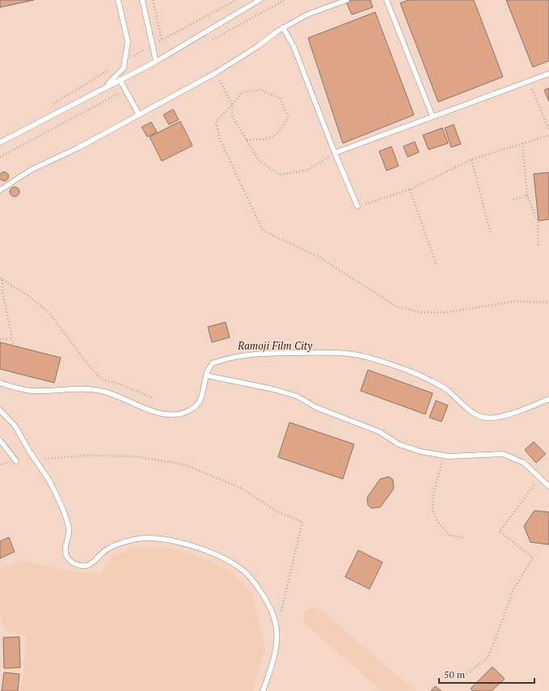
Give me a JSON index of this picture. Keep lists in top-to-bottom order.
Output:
{
  "parks": ["Ramoji Film City"],
  "scale_bar": "50 m"
}
